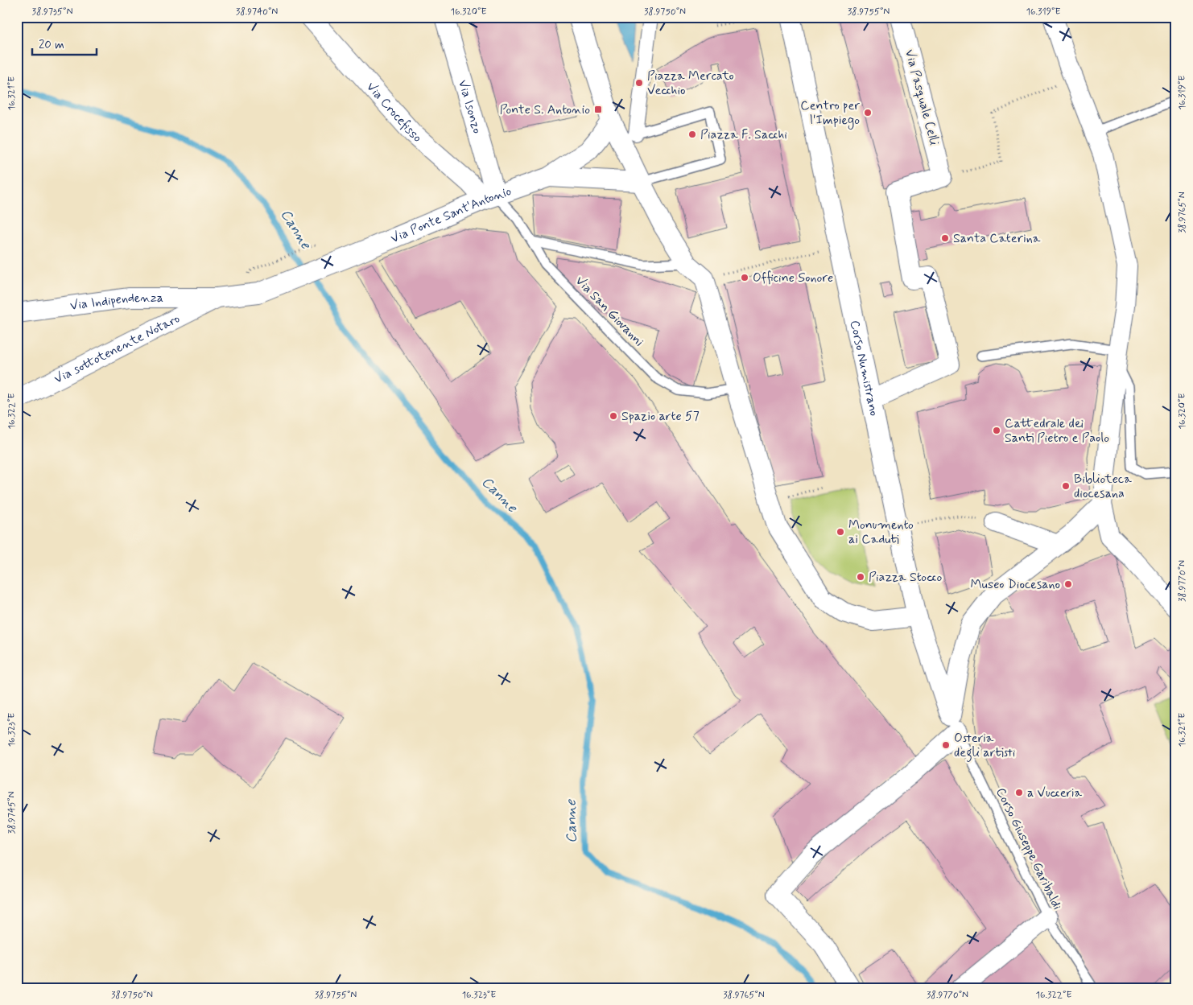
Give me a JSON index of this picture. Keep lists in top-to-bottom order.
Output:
{
  "streets": {
    "street": [
      "Via Pasquale Celli",
      "Via Isonzo",
      "Via Crocefisso",
      "Via Ponte Sant'Antonio",
      "Via Indipendenza",
      "Via sottotenente Notaro",
      "Corso Numistrano"
    ],
    "lane": ["Via San Giovanni", "Corso Giuseppe Garibaldi"]
  },
  "crossings": [
    ["Via Isonzo", "Via Crocefisso"],
    ["Via Isonzo", "Via Ponte Sant'Antonio"],
    ["Via Isonzo", "Via San Giovanni"],
    ["Via Crocefisso", "Via Ponte Sant'Antonio"],
    ["Via Crocefisso", "Via San Giovanni"],
    ["Via Ponte Sant'Antonio", "Via Indipendenza"],
    ["Via Ponte Sant'Antonio", "Via San Giovanni"],
    ["Via Ponte Sant'Antonio", "Via sottotenente Notaro"],
    ["Via Indipendenza", "Via sottotenente Notaro"],
    ["Corso Numistrano", "Corso Giuseppe Garibaldi"]
  ],
  "water": ["Canne"],
  "places": {
    "other": [
      "Piazza Mercato Vecchio",
      "Centro per l'Impiego",
      "Piazza F. Sacchi",
      "Santa Caterina",
      "Officine Sonore",
      "Spazio arte 57",
      "Cattedrale dei Santi Pietro e Paolo",
      "Biblioteca diocesana",
      "Monumento ai Caduti",
      "Piazza Stocco",
      "Museo Diocesano",
      "Osteria degli artisti",
      "a Vucceria"
    ],
    "transit": ["Ponte S. Antonio"]
  },
  "scale_bar": "20 m",
  "coordinates": [
    "38.9735°N",
    "38.9740°N",
    "16.320°E",
    "38.9750°N",
    "38.9755°N",
    "16.319°E",
    "16.321°E",
    "38.9765°N",
    "16.322°E",
    "38.9770°N",
    "16.323°E",
    "38.9745°N"
  ]
}
